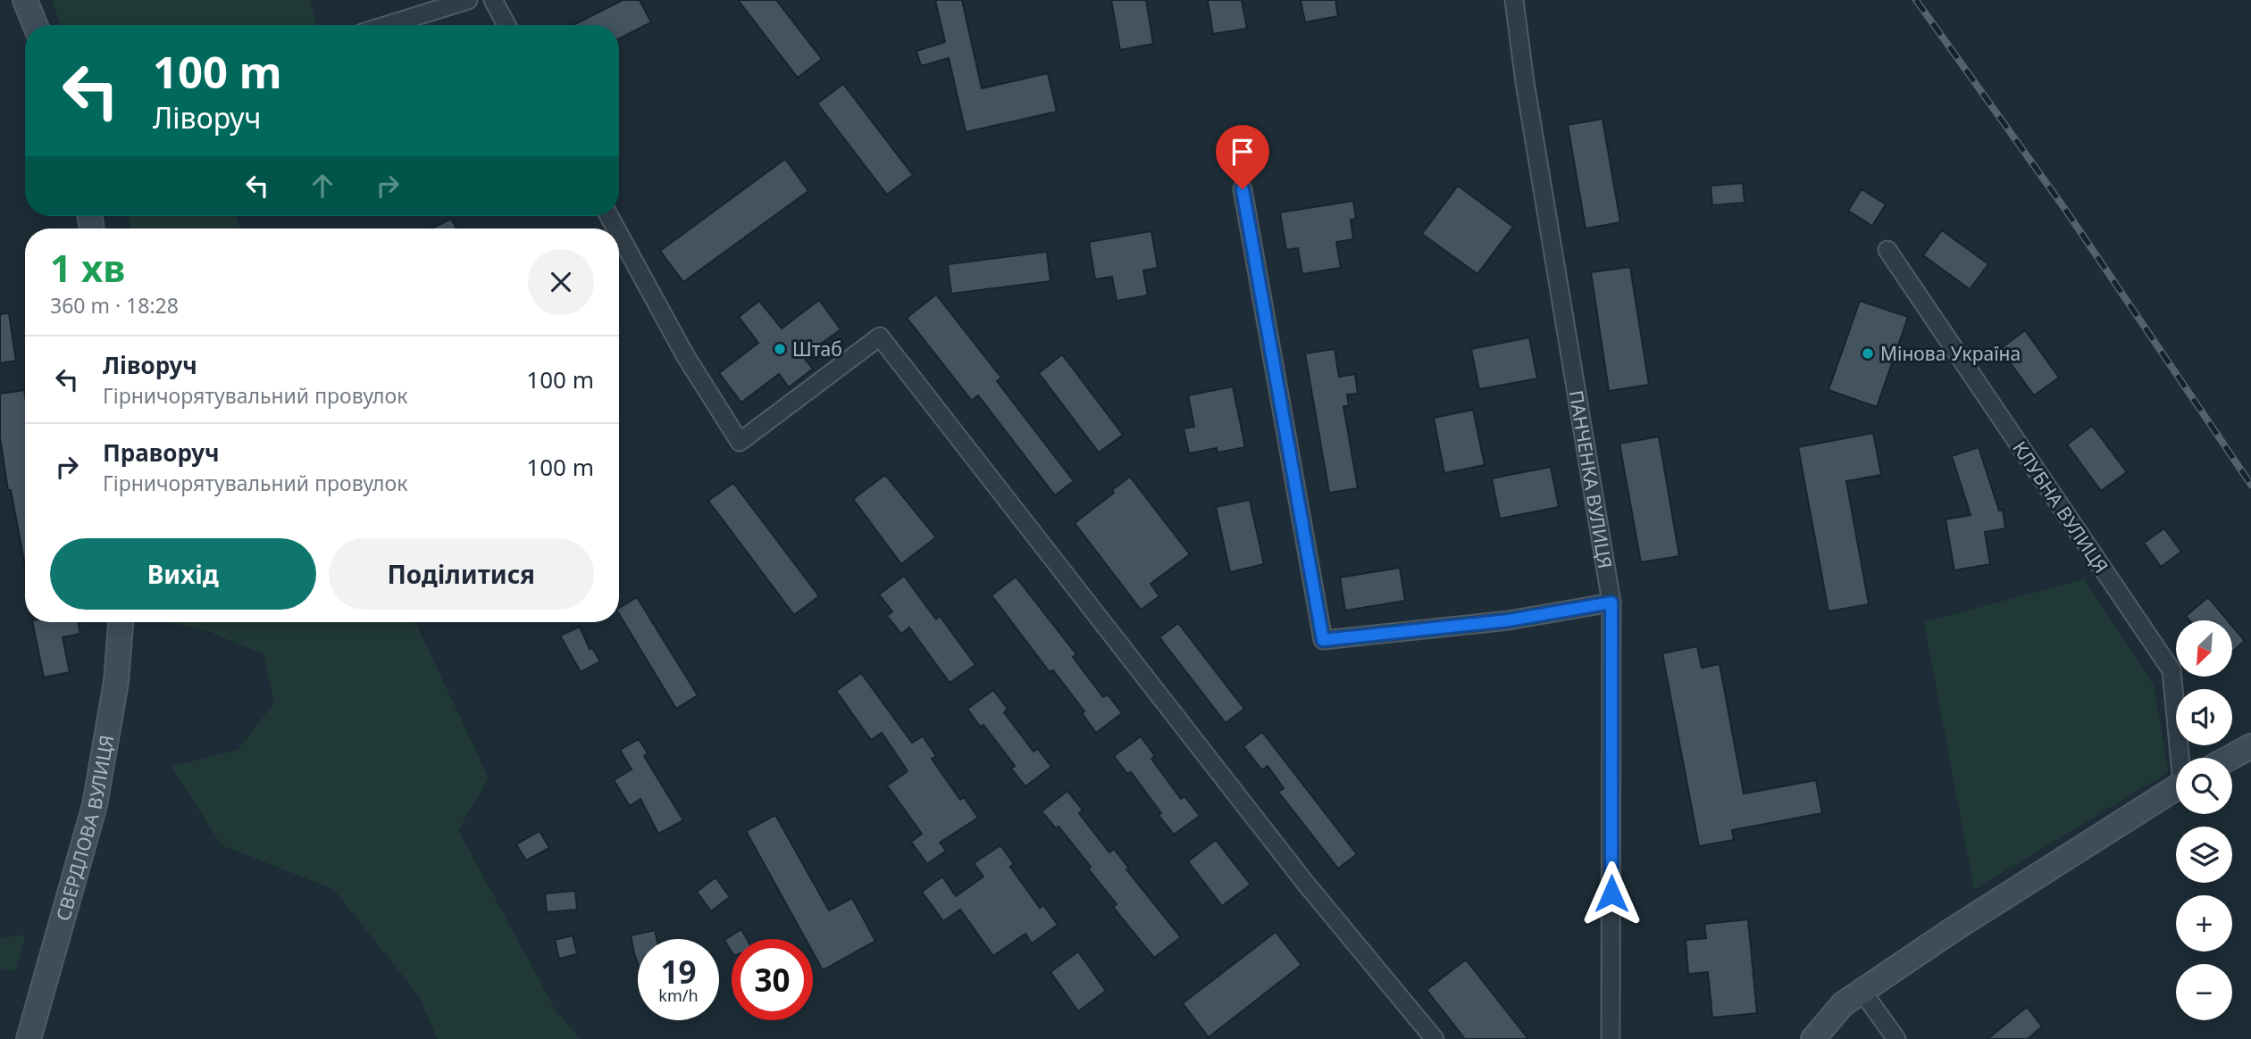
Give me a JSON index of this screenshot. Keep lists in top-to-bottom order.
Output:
{
  "streets": {
    "street": ["ПАНЧЕНКА ВУЛИЦЯ", "КЛУБНА ВУЛИЦЯ", "СВЕРДЛОВА ВУЛИЦЯ"]
  },
  "places": ["Штаб", "Мінова Україна"],
  "north": "bottom left",
  "page": {
    "turn": ["100 m", "Ліворуч"],
    "heading": ["1 хв", "360 m · 18:28"],
    "list": [
      {
        "name": "Ліворуч",
        "note": "Гірничорятувальний провулок",
        "value": "100 m"
      },
      {
        "name": "Праворуч",
        "note": "Гірничорятувальний провулок",
        "value": "100 m"
      }
    ],
    "buttons": ["Вихід", "Поділитися"],
    "map_buttons": ["+", "−"],
    "speed": "19 km/h",
    "limit": "30"
  }
}
